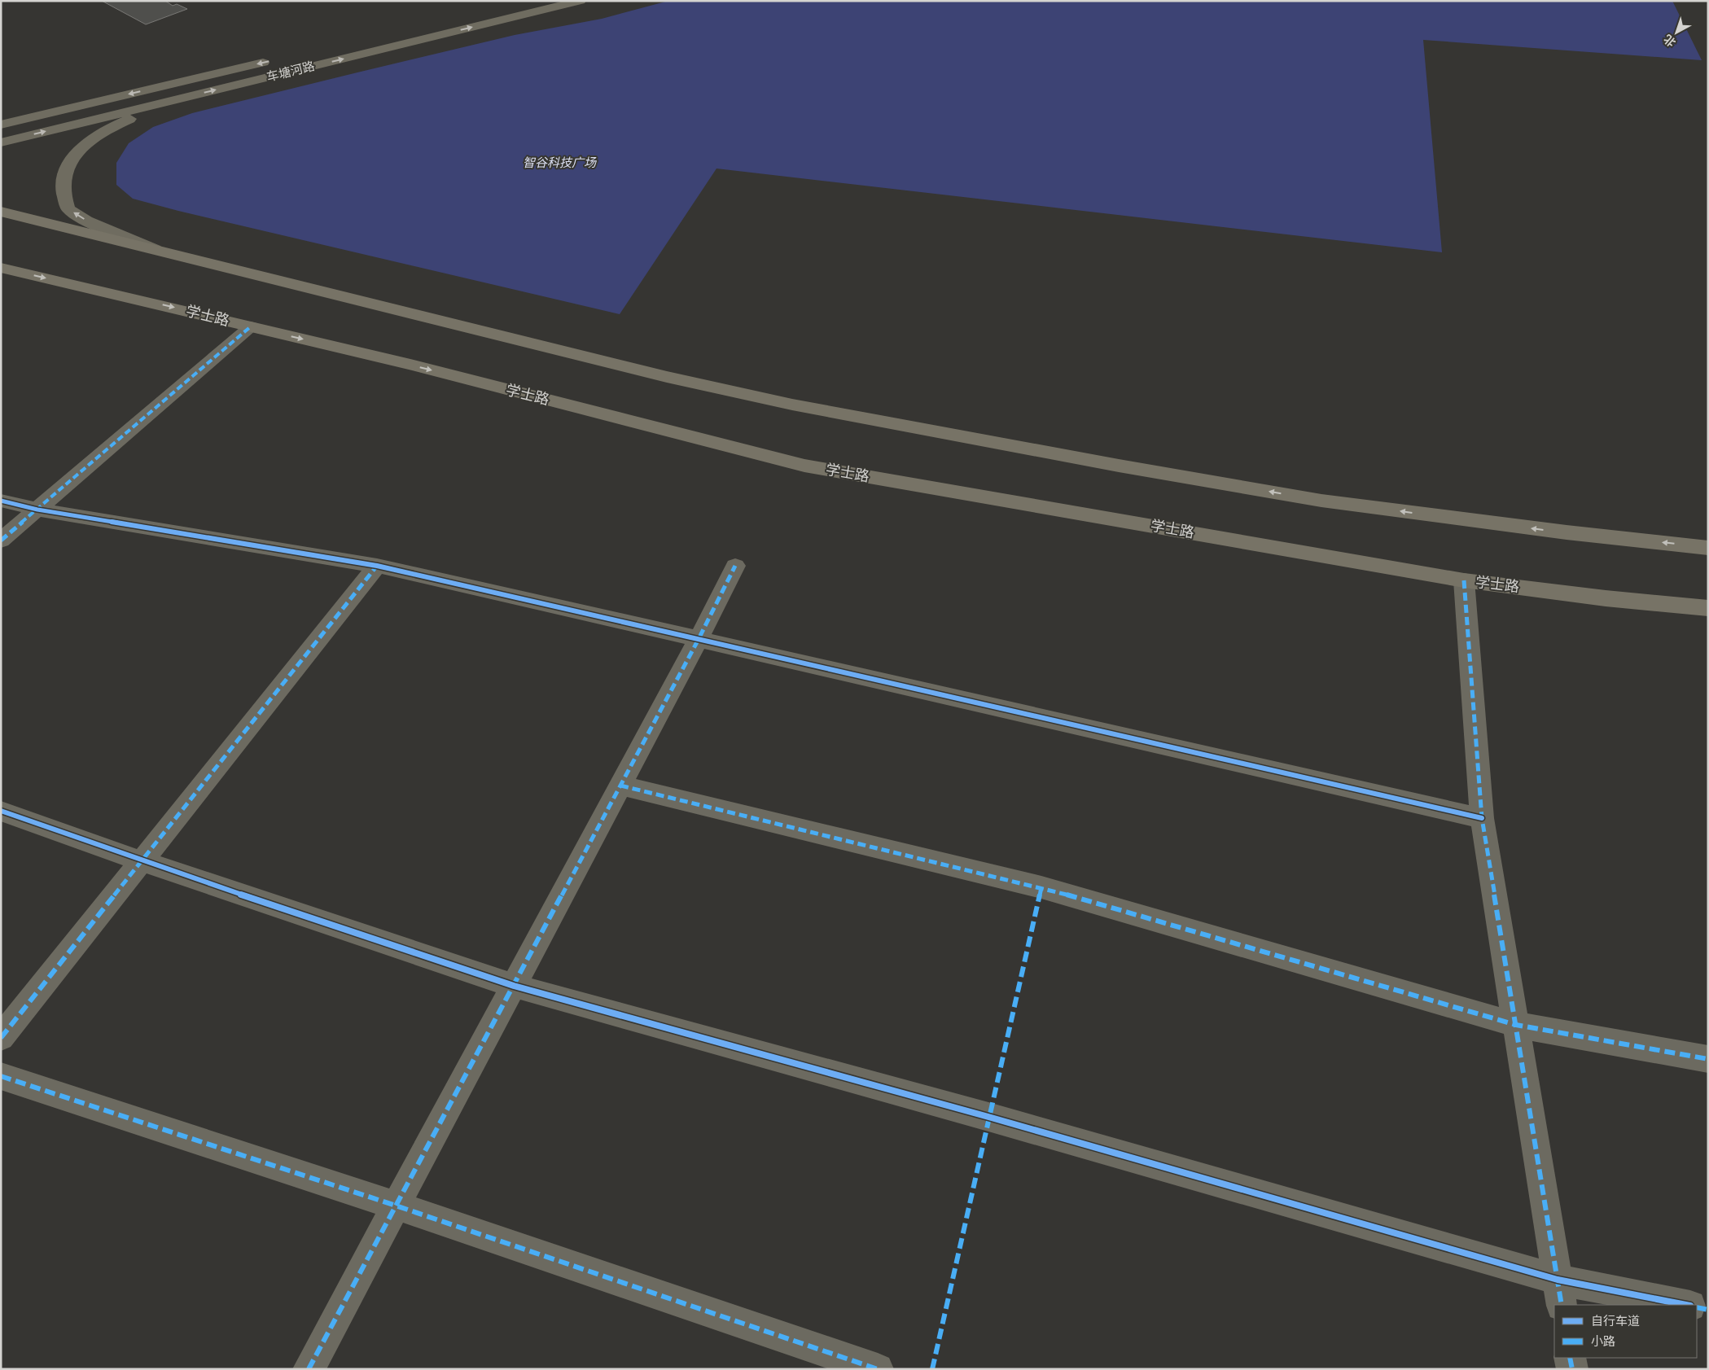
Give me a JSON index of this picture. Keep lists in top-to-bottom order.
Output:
{
  "streets": {
    "main road": ["车塘河路", "学士路"]
  },
  "parks": ["智谷科技广场"],
  "legend": ["自行车道", "小路"],
  "north": "bottom left"
}
